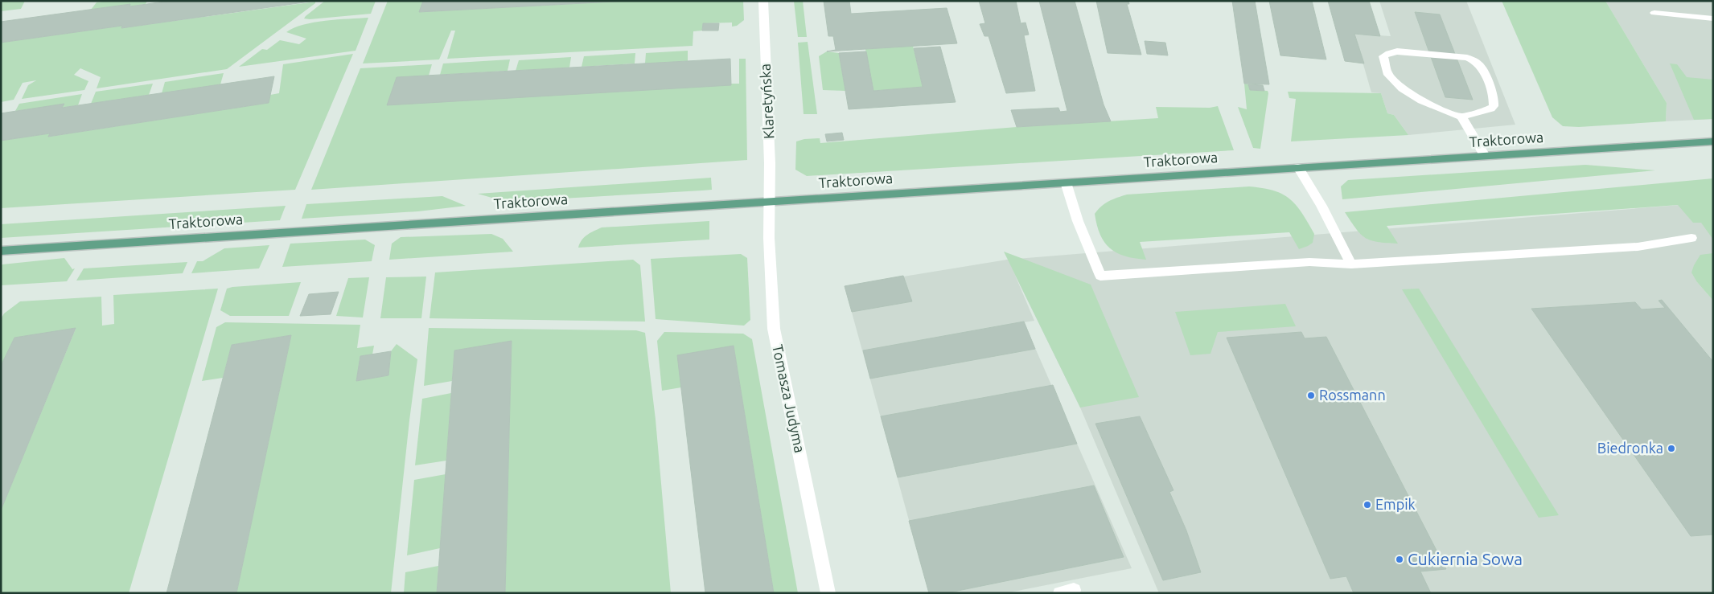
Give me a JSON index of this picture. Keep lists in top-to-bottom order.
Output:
{
  "streets": {
    "main road": ["Traktorowa"],
    "street": ["Klaretyńska", "Tomasza Judyma"]
  },
  "crossings": [
    ["Klaretyńska", "Traktorowa"],
    ["Klaretyńska", "Tomasza Judyma"],
    ["Traktorowa", "Tomasza Judyma"]
  ],
  "places": [
    "Rossmann",
    "Biedronka",
    "Empik",
    "Cukiernia Sowa"
  ]
}
